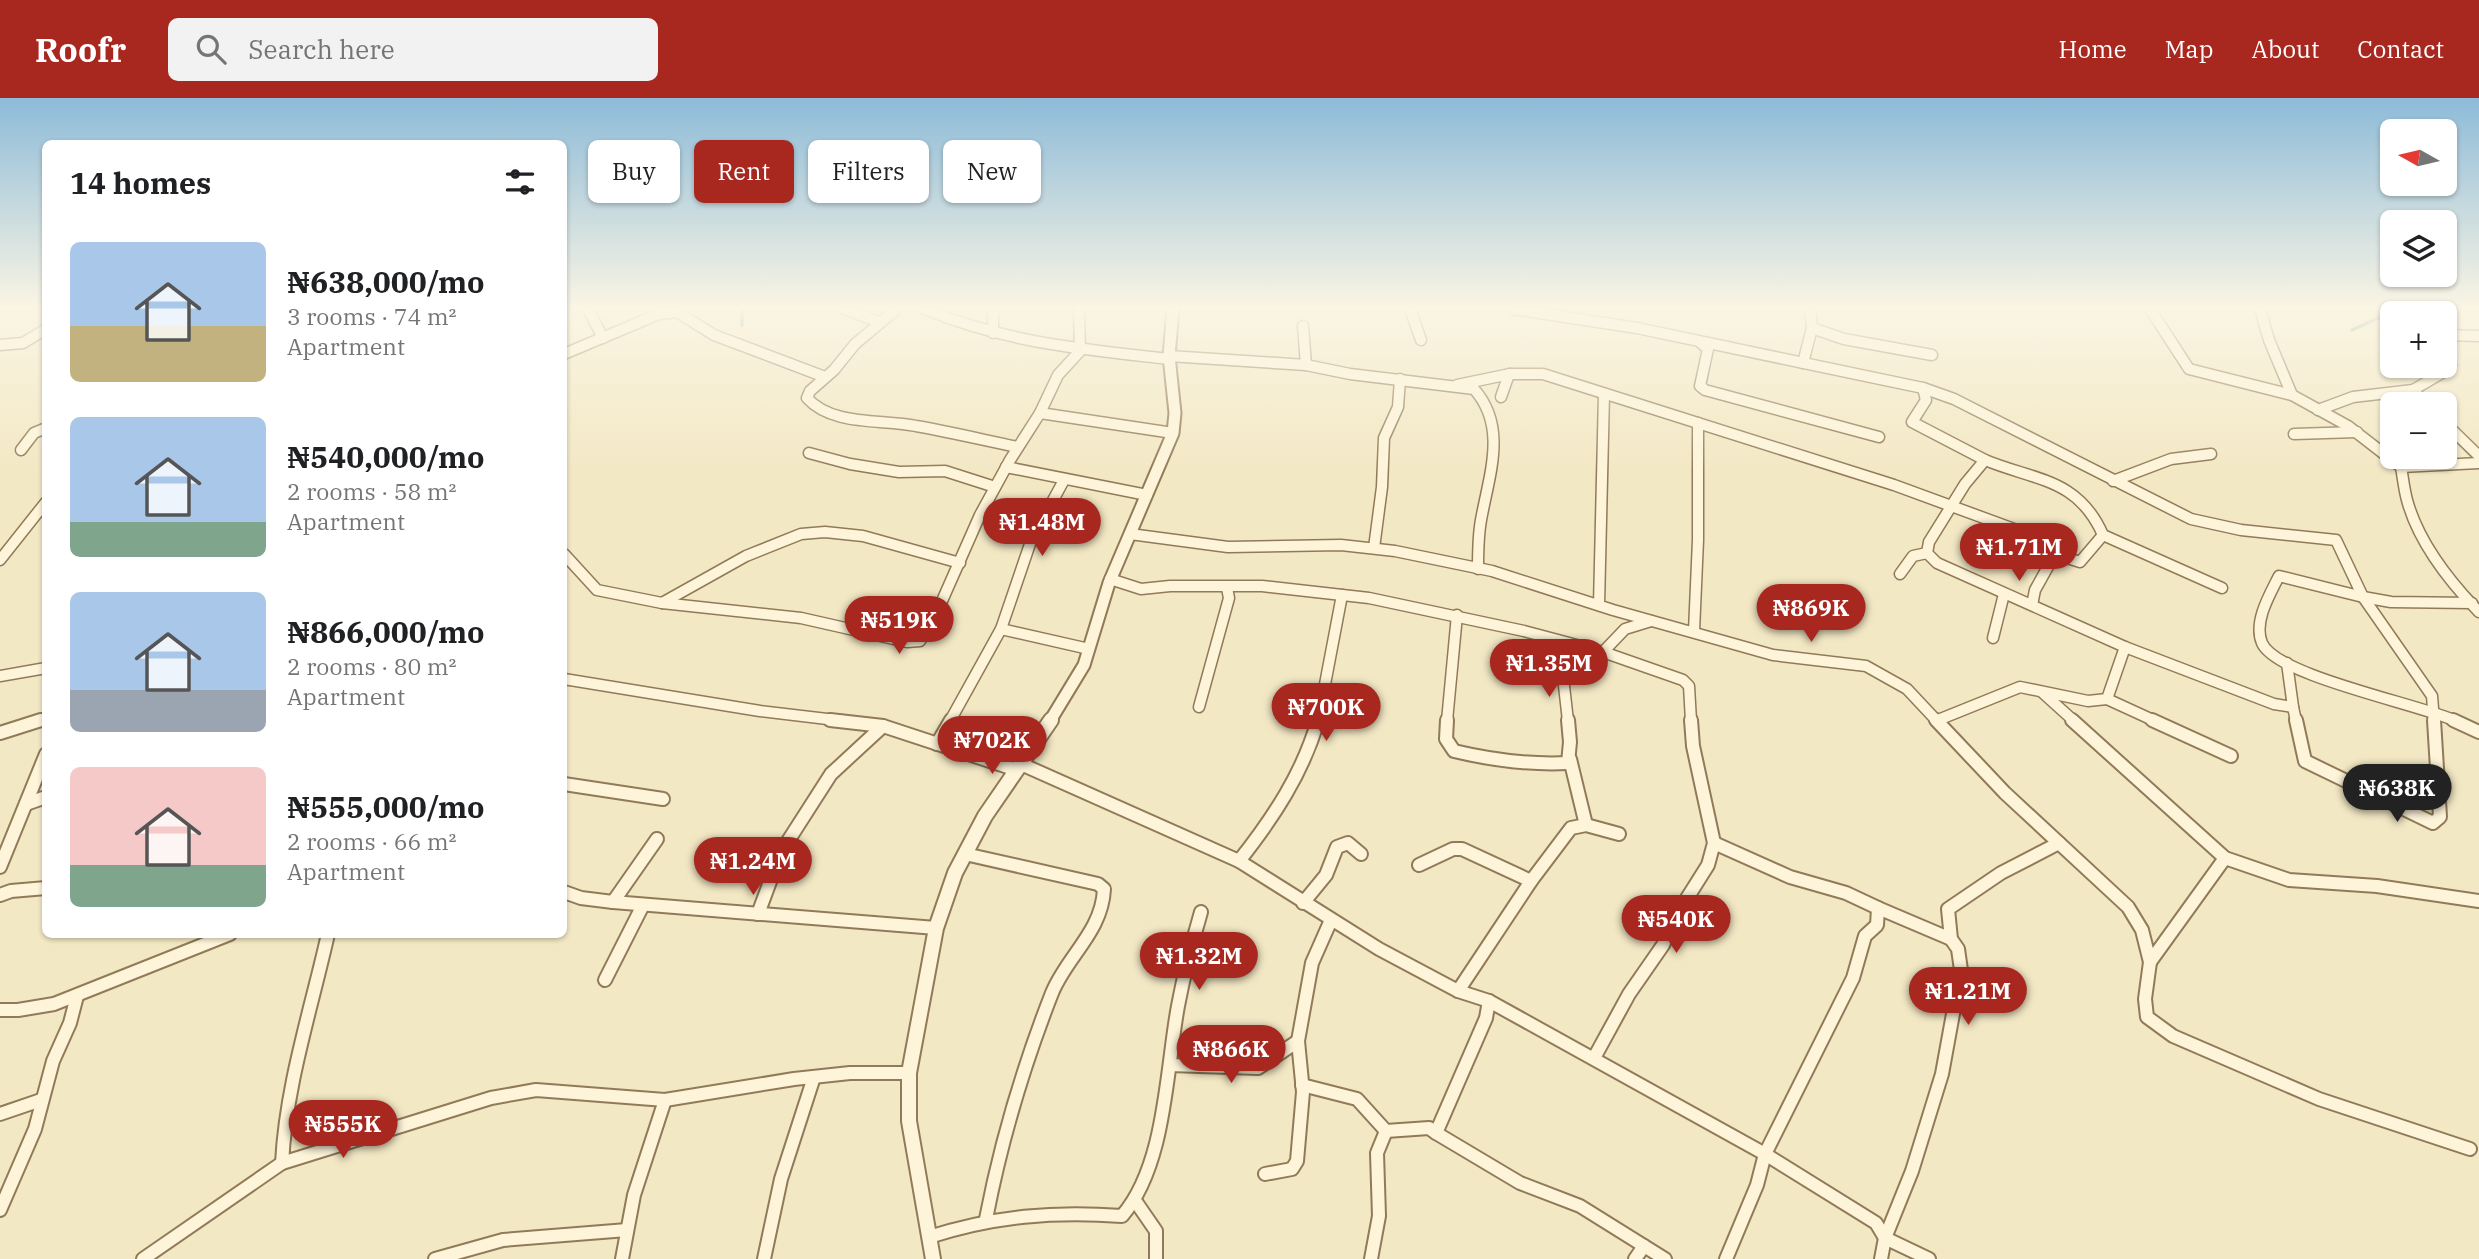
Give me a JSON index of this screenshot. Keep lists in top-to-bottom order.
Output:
{
  "north": "left",
  "page": {
    "header": "Roofr",
    "search": "Search here",
    "nav": [
      "Home",
      "Map",
      "About",
      "Contact"
    ],
    "map_buttons": ["+", "−"],
    "chip": [
      "Buy",
      "Rent",
      "Filters",
      "New"
    ],
    "heading": "14 homes",
    "list": [
      {
        "name": "₦638,000/mo",
        "note": "3 rooms · 74 m² · Apartment"
      },
      {
        "name": "₦540,000/mo",
        "note": "2 rooms · 58 m² · Apartment"
      },
      {
        "name": "₦866,000/mo",
        "note": "2 rooms · 80 m² · Apartment"
      },
      {
        "name": "₦555,000/mo",
        "note": "2 rooms · 66 m² · Apartment"
      }
    ],
    "price": [
      "₦1.48M",
      "₦1.71M",
      "₦869K",
      "₦519K",
      "₦1.35M",
      "₦700K",
      "₦702K",
      "₦638K",
      "₦1.24M",
      "₦540K",
      "₦1.32M",
      "₦1.21M",
      "₦866K",
      "₦555K"
    ]
  }
}
